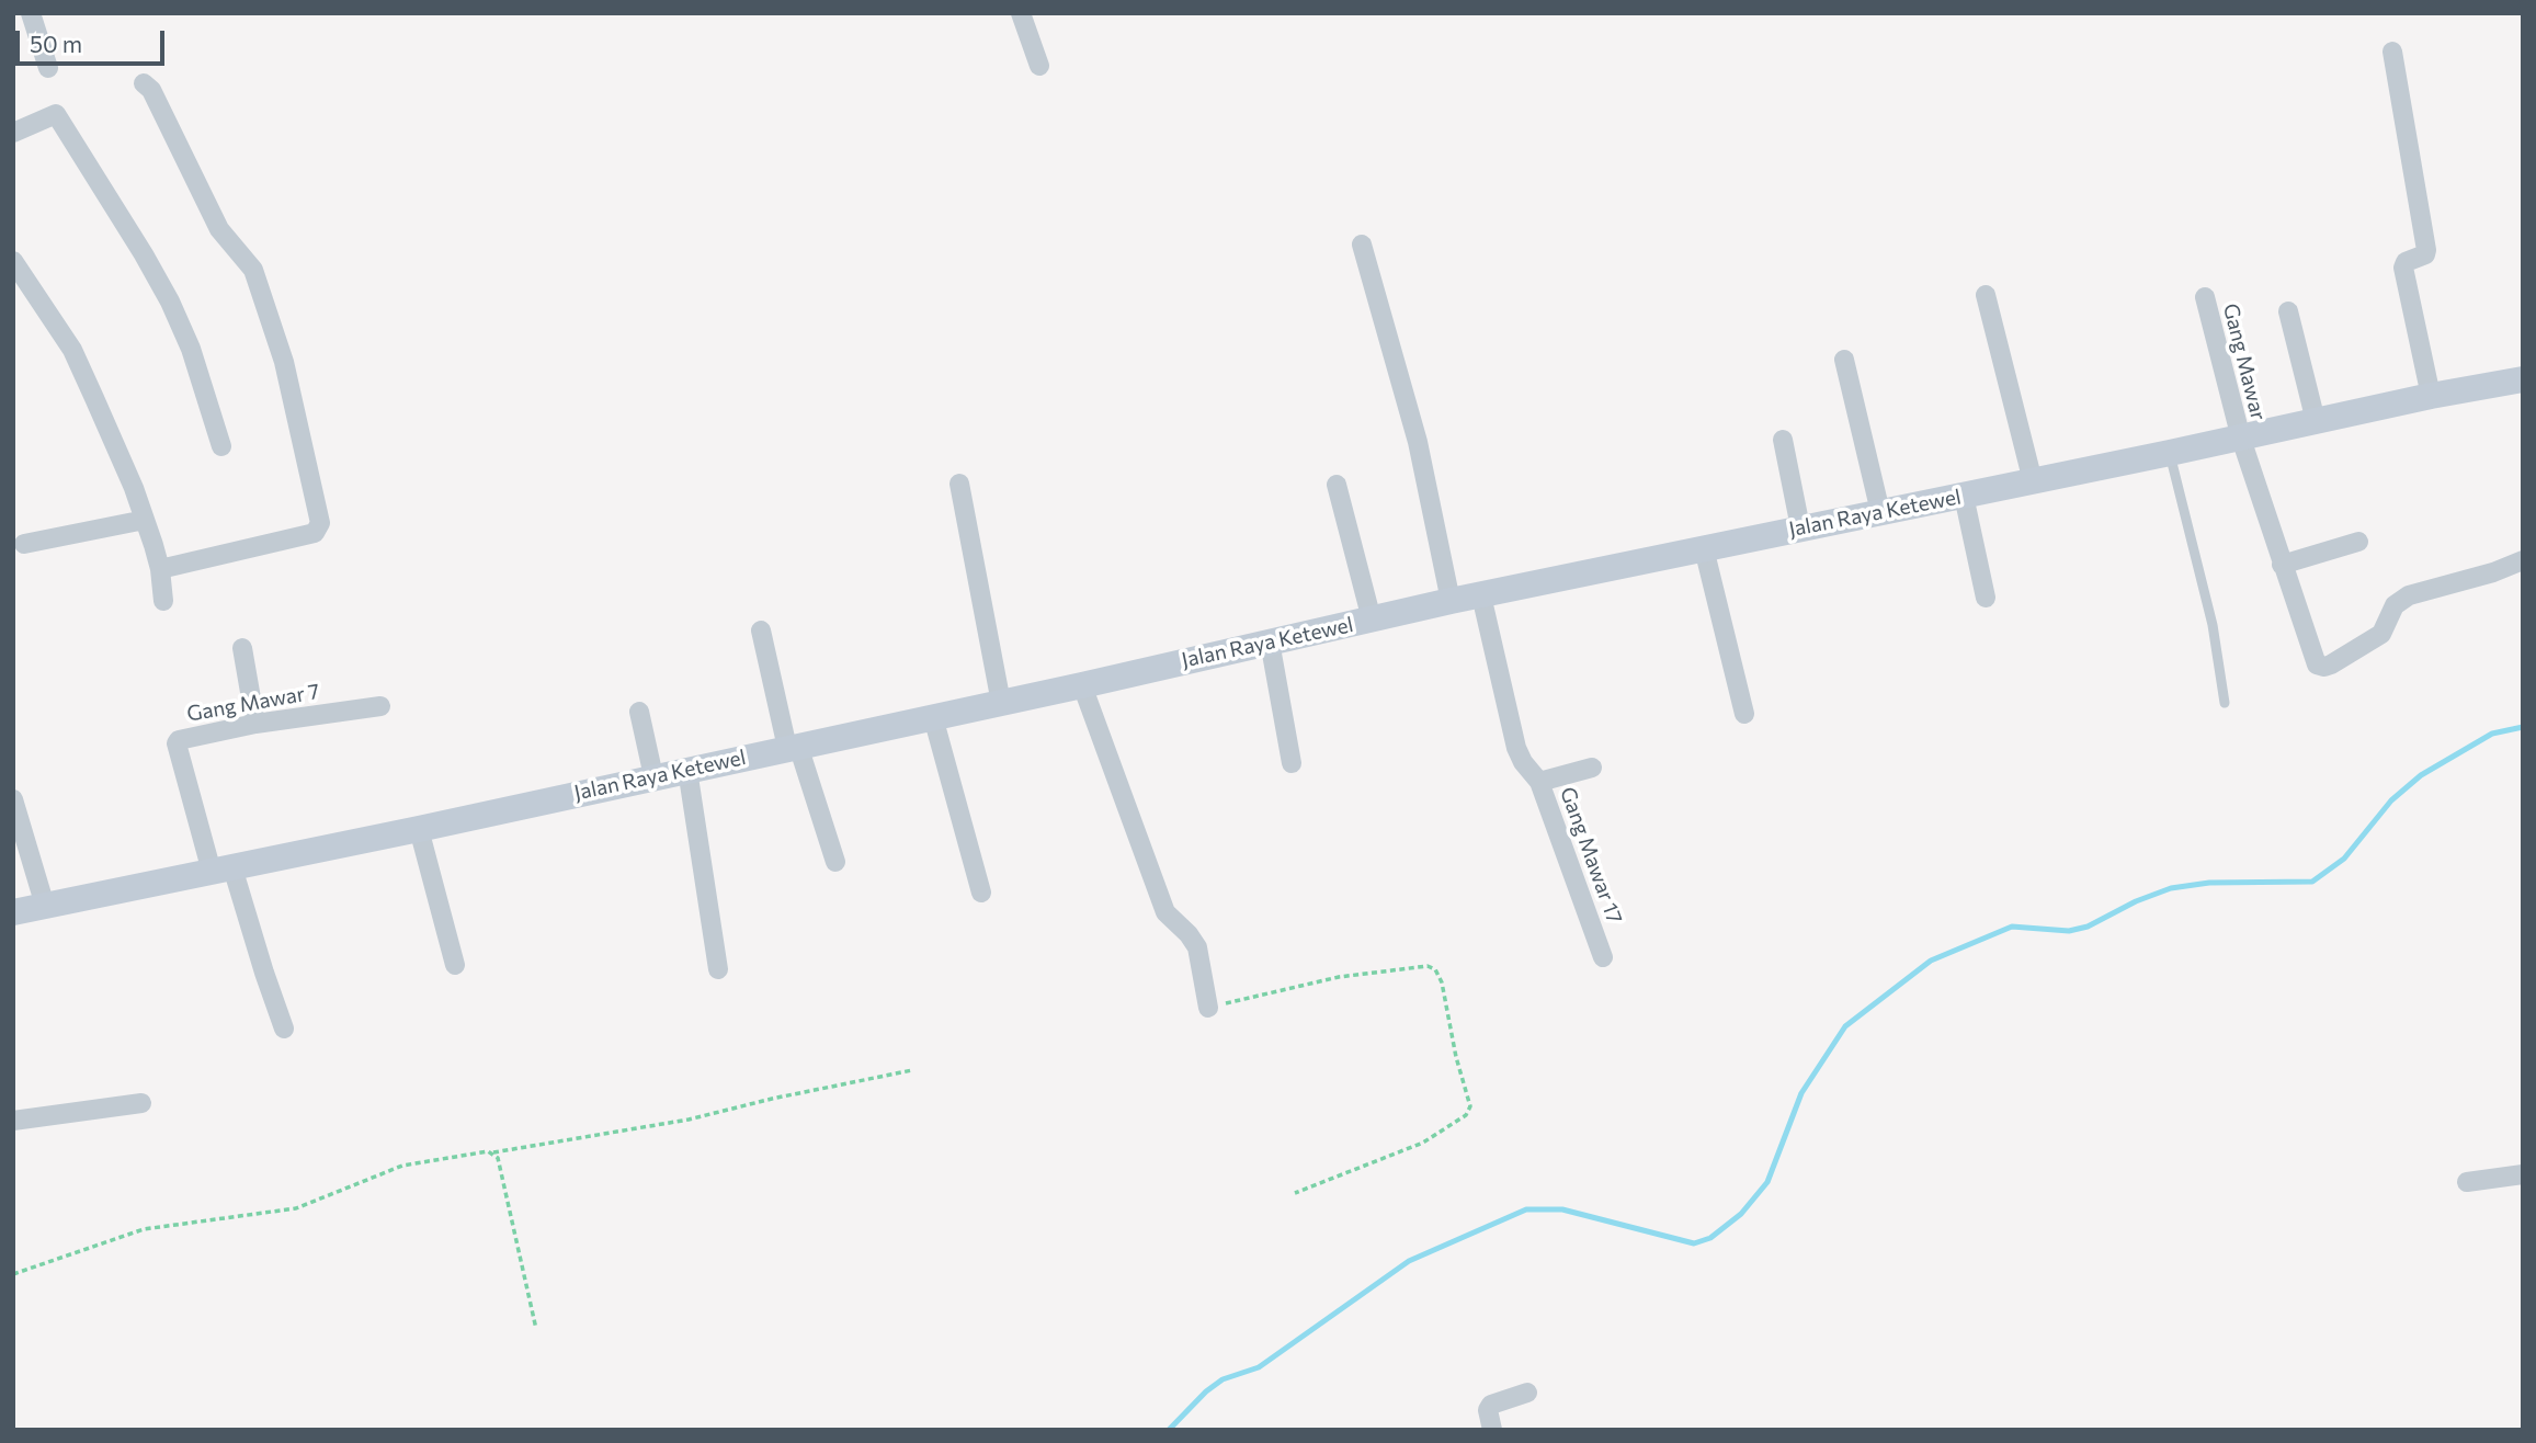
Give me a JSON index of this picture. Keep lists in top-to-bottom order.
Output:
{
  "streets": {
    "main road": ["Jalan Raya Ketewel"],
    "street": ["Gang Mawar", "Gang Mawar 7", "Gang Mawar 17"]
  },
  "crossings": [
    ["Gang Mawar", "Jalan Raya Ketewel"],
    ["Jalan Raya Ketewel", "Gang Mawar 7"],
    ["Jalan Raya Ketewel", "Gang Mawar 17"]
  ],
  "scale_bar": "50 m"
}
